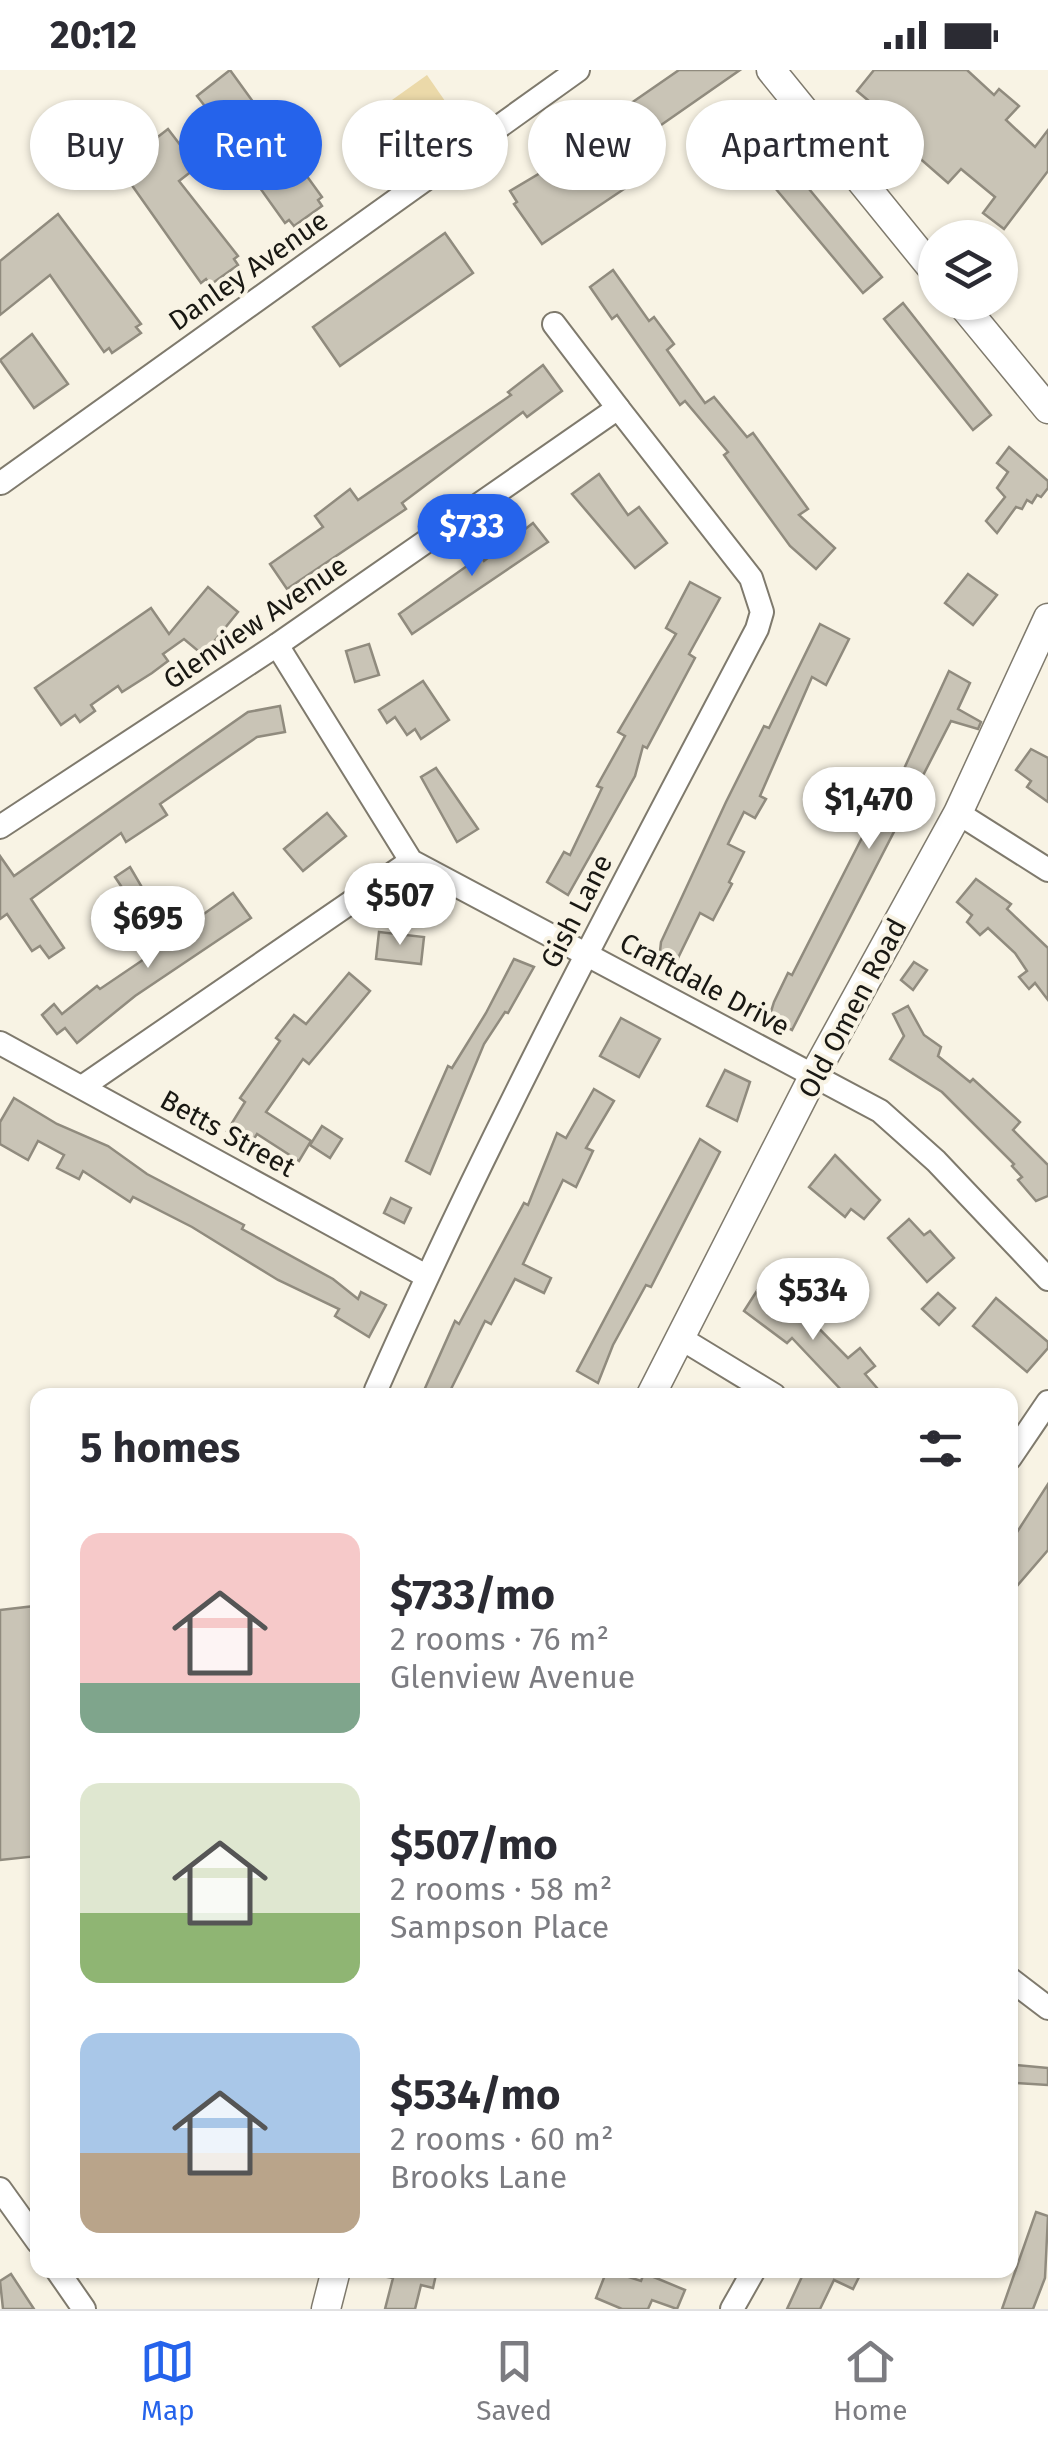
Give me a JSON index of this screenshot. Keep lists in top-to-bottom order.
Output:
{
  "streets": {
    "street": [
      "Danley Avenue",
      "Glenview Avenue",
      "Gish Lane",
      "Craftdale Drive",
      "Old Omen Road",
      "Betts Street"
    ]
  },
  "crossings": [
    ["Glenview Avenue", "Gish Lane"],
    ["Gish Lane", "Craftdale Drive"],
    ["Gish Lane", "Betts Street"],
    ["Craftdale Drive", "Old Omen Road"]
  ],
  "page": {
    "status": "20:12",
    "chip": [
      "Buy",
      "Rent",
      "Filters",
      "New",
      "Apartment"
    ],
    "price": [
      "$733",
      "$1,470",
      "$507",
      "$695",
      "$534"
    ],
    "heading": "5 homes",
    "list": [
      {
        "name": "$733/mo",
        "note": "2 rooms · 76 m² · Glenview Avenue"
      },
      {
        "name": "$507/mo",
        "note": "2 rooms · 58 m² · Sampson Place"
      },
      {
        "name": "$534/mo",
        "note": "2 rooms · 60 m² · Brooks Lane"
      }
    ],
    "tabs": ["Map", "Saved", "Home"]
  }
}
